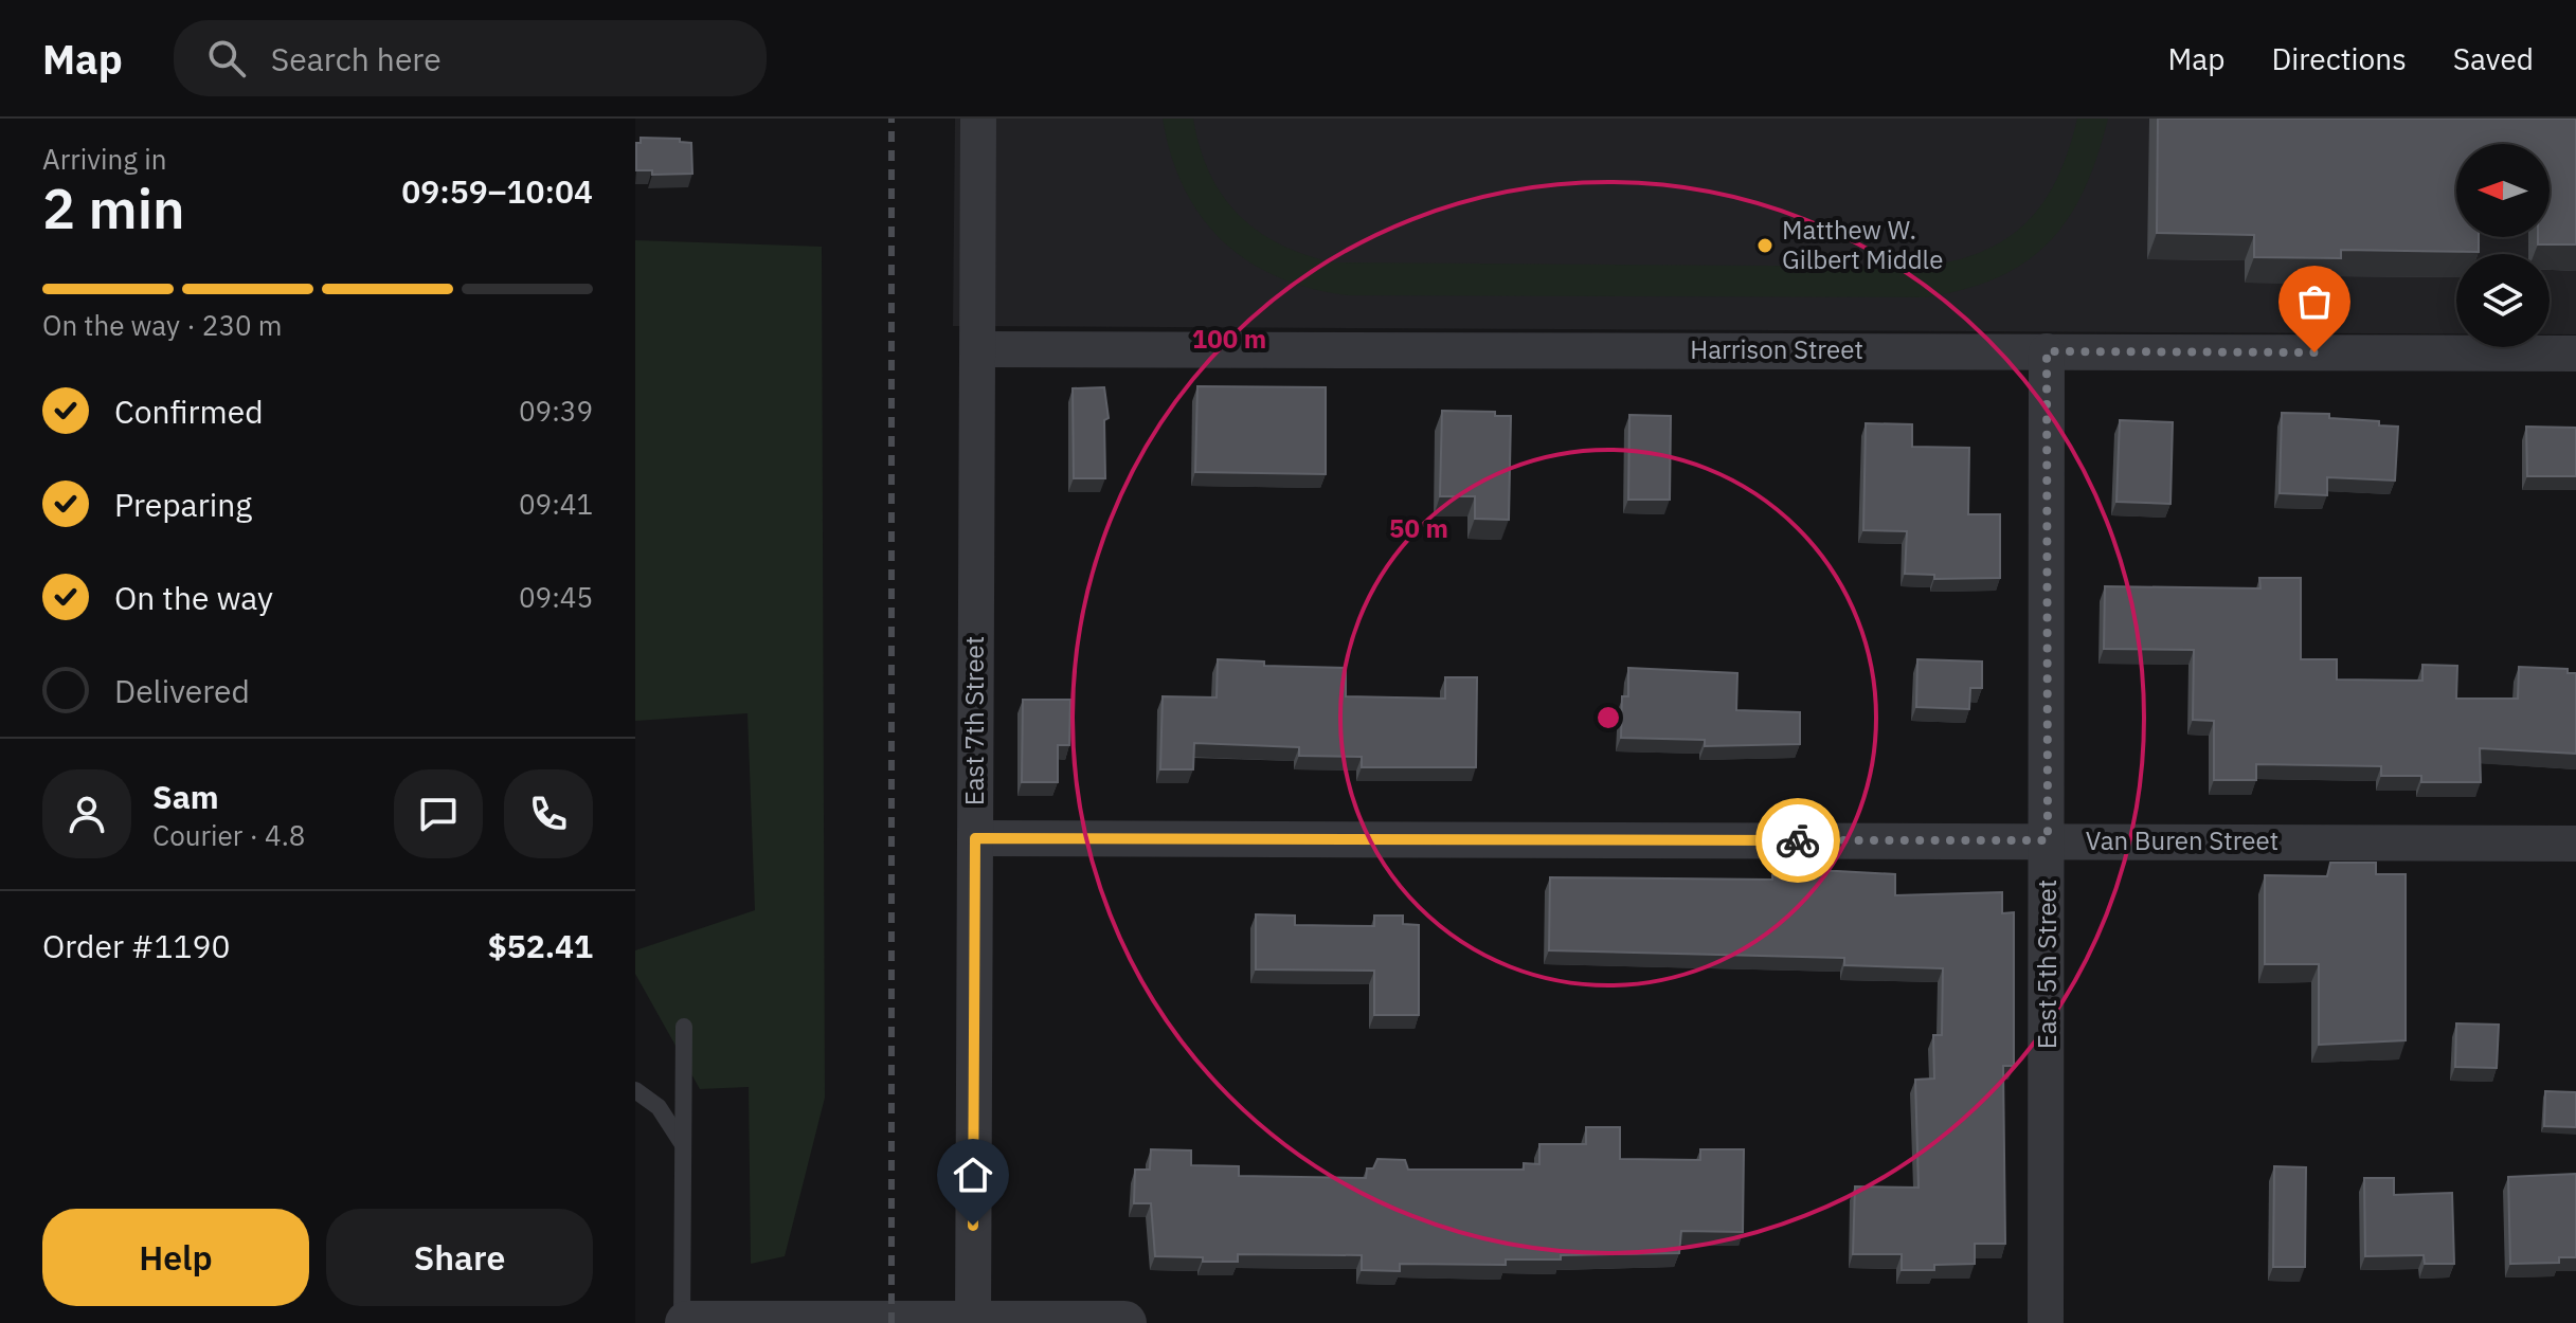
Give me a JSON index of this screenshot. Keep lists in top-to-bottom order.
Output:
{
  "streets": {
    "street": [
      "Harrison Street",
      "East 7th Street",
      "Van Buren Street",
      "East 5th Street"
    ]
  },
  "crossings": [
    ["Harrison Street", "East 7th Street"],
    ["Harrison Street", "East 5th Street"],
    ["East 7th Street", "Van Buren Street"],
    ["Van Buren Street", "East 5th Street"]
  ],
  "places": ["Matthew W. Gilbert Middle"],
  "north": "left",
  "page": {
    "header": "Map",
    "search": "Search here",
    "nav": ["Map", "Directions", "Saved"],
    "heading": ["2 min", "Arriving in", "09:59–10:04"],
    "panel": [
      "Sam",
      "Courier · 4.8",
      "Order #1190",
      "$52.41"
    ],
    "bar": "On the way · 230 m",
    "list": [
      ["Confirmed", "09:39"],
      ["Preparing", "09:41"],
      ["On the way", "09:45"],
      "Delivered"
    ],
    "buttons": ["Help", "Share"]
  },
  "rings": ["100 m", "50 m"]
}
